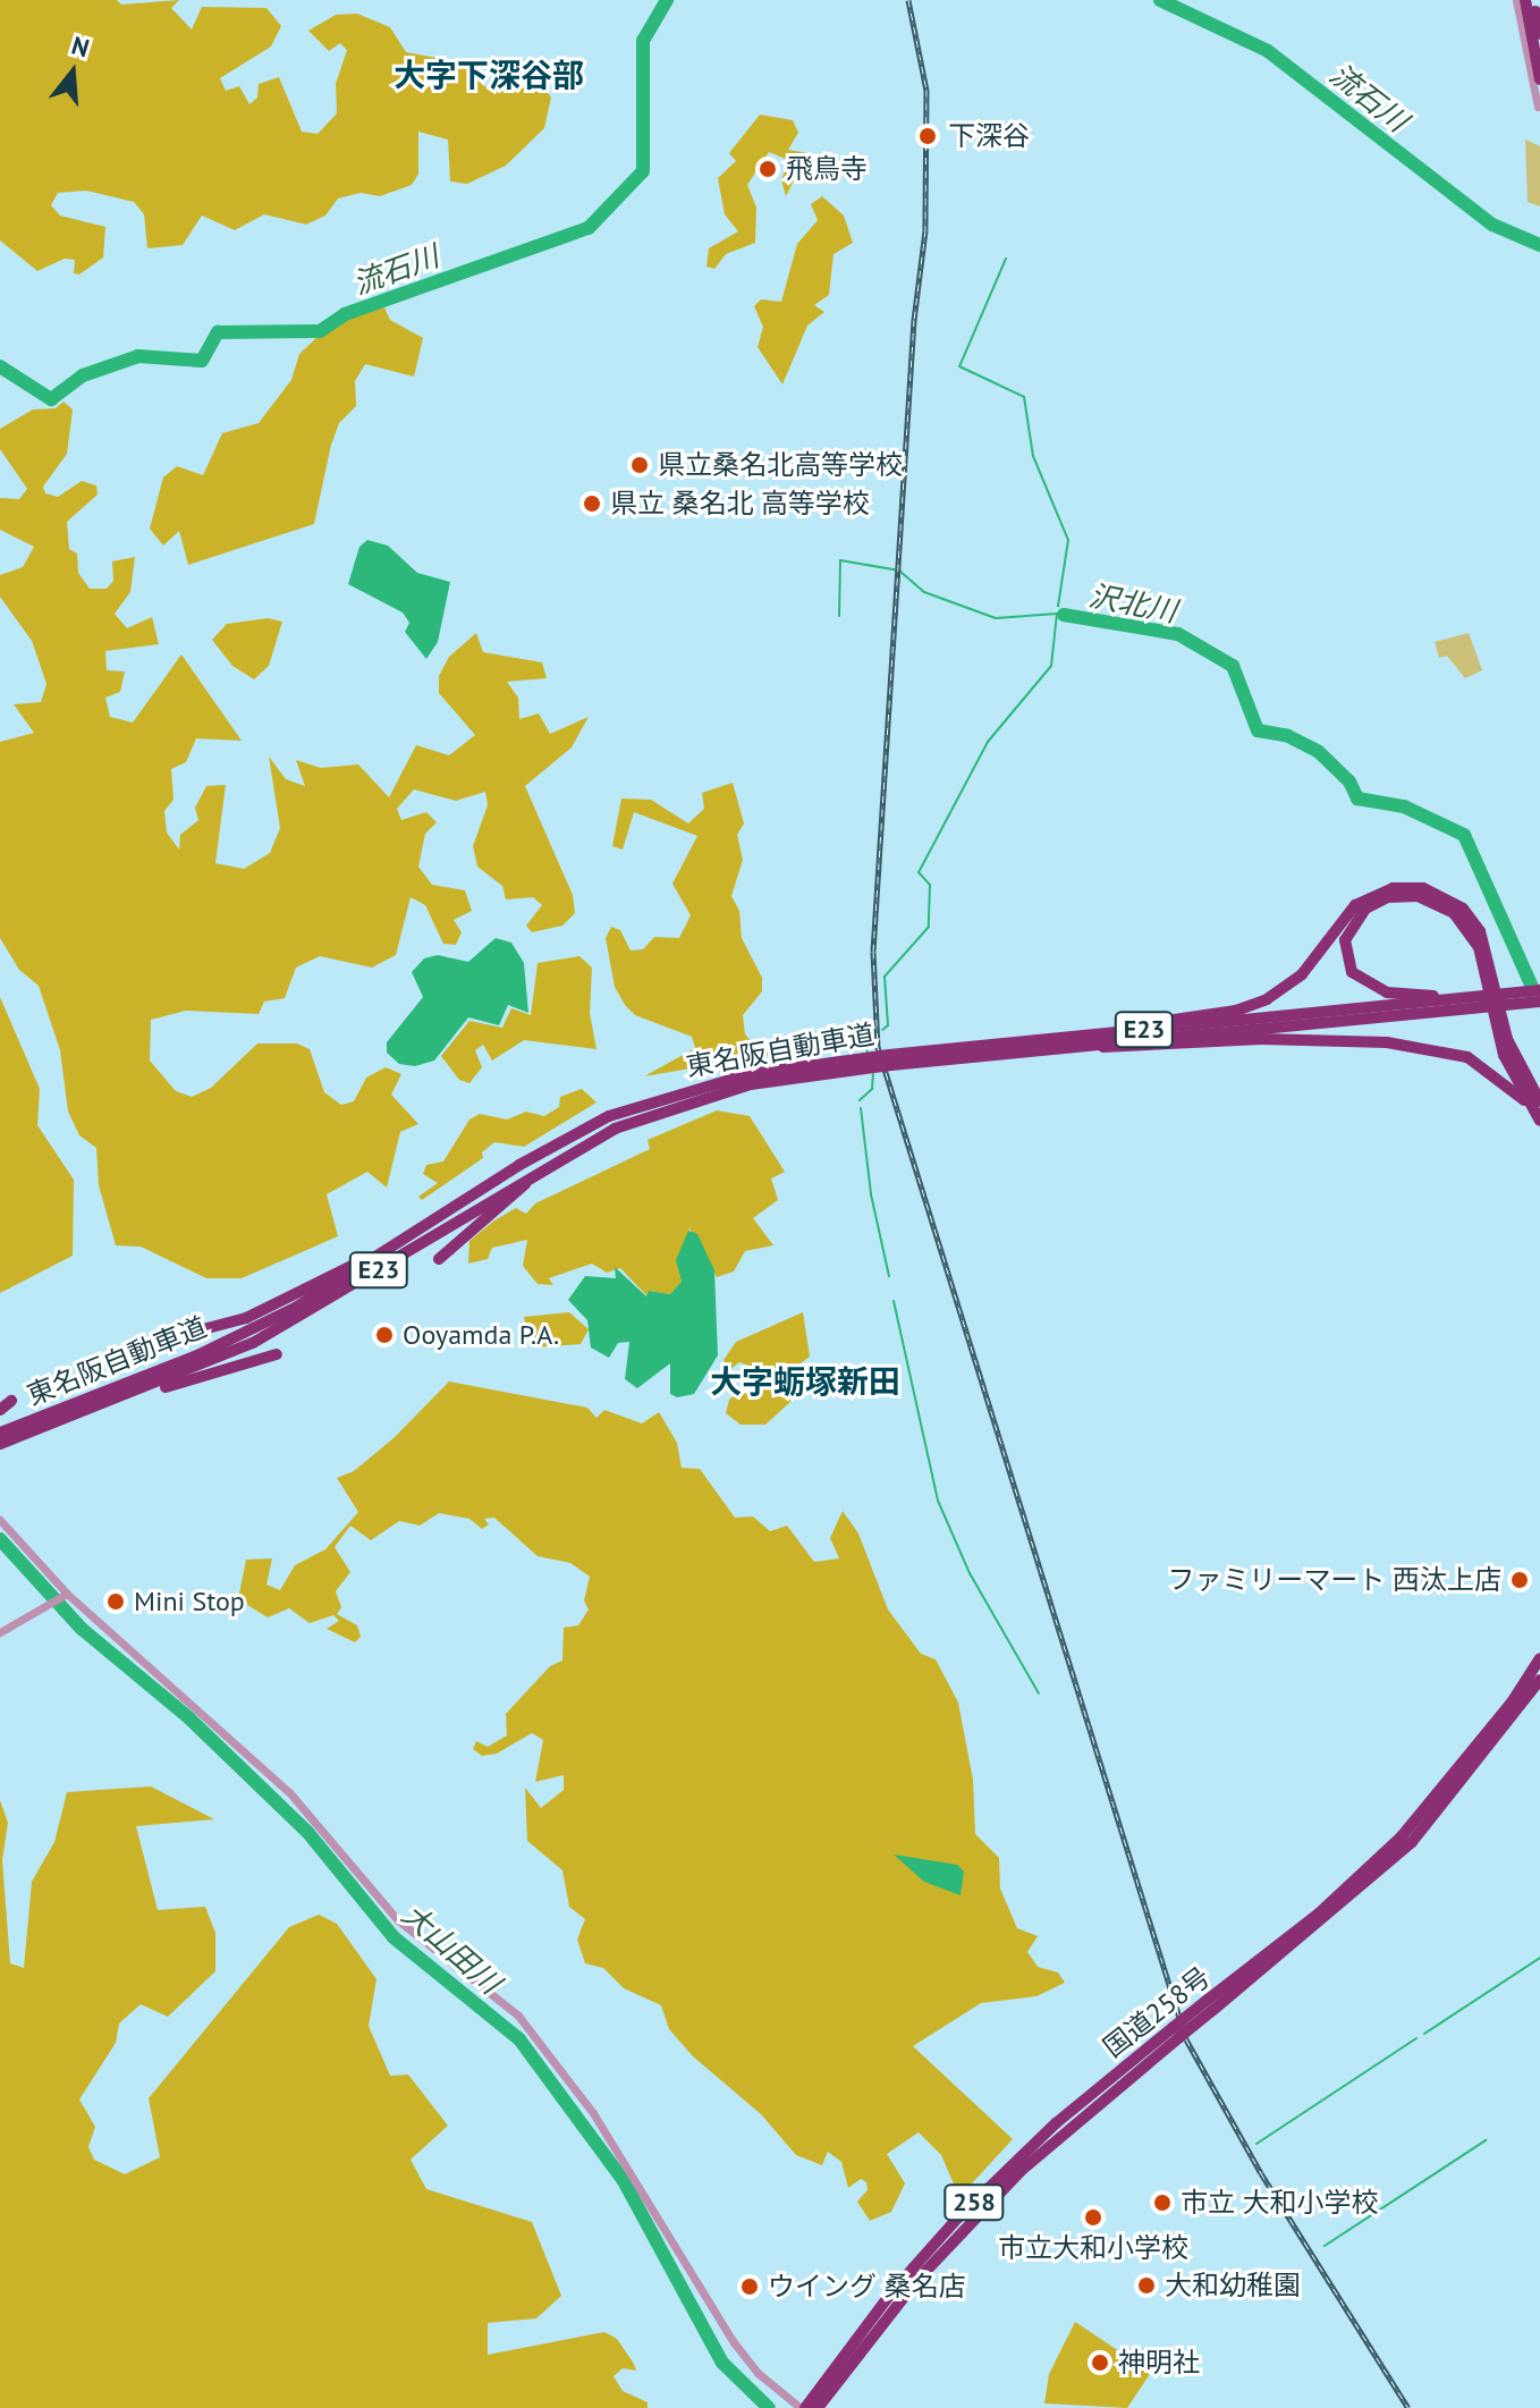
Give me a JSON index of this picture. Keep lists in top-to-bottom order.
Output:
{
  "streets": {
    "highway": [
      "E23",
      "東名阪自動車道",
      "国道258号",
      "258"
    ]
  },
  "districts": ["大字下深谷部", "大字蛎塚新田"],
  "water": ["流石川", "沢北川", "大山田川"],
  "places": [
    "下深谷",
    "飛鳥寺",
    "県立桑名北高等学校",
    "県立 桑名北 高等学校",
    "Ooyamda P.A.",
    "ファミリーマート 西汰上店",
    "Mini Stop",
    "市立 大和小学校",
    "市立大和小学校",
    "大和幼稚園",
    "ウイング 桑名店",
    "神明社"
  ],
  "north": "top"
}
